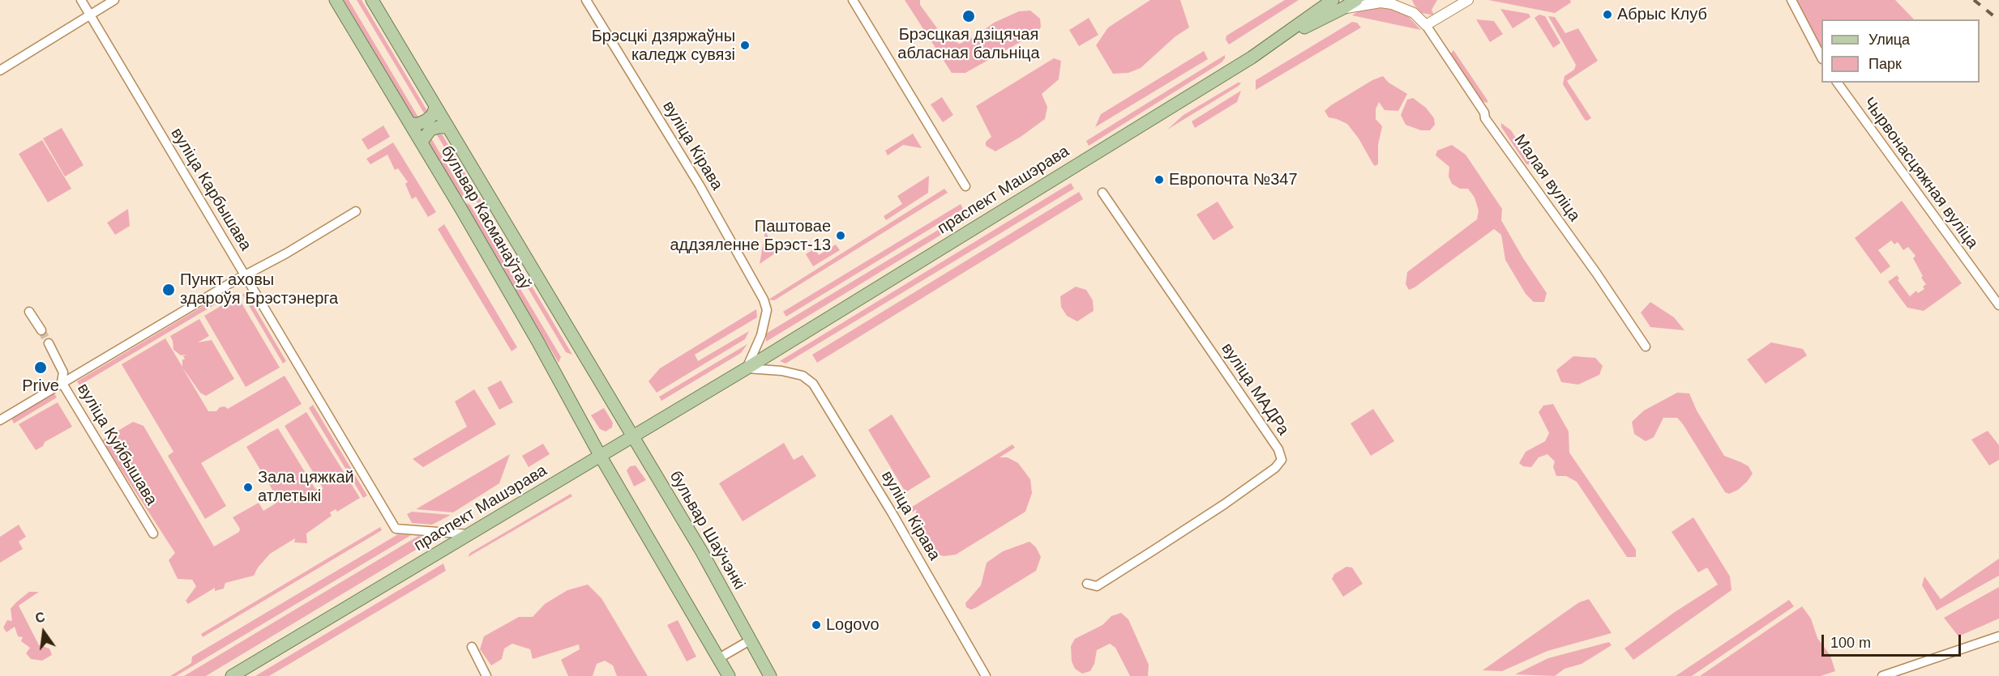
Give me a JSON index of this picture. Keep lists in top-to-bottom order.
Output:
{
  "streets": {
    "main road": ["праспект Машэрава", "бульвар Касманаўтаў", "бульвар Шаўчэнкі"],
    "street": [
      "вуліца Кірава",
      "Чырвонасцяжная вуліца",
      "Малая вуліца",
      "вуліца Карбышава",
      "вуліца МАДРа",
      "вуліца Куйбышава"
    ]
  },
  "crossings": [
    ["вуліца Кірава", "праспект Машэрава"],
    ["вуліца Карбышава", "праспект Машэрава"],
    ["праспект Машэрава", "бульвар Касманаўтаў"],
    ["праспект Машэрава", "бульвар Шаўчэнкі"],
    ["бульвар Касманаўтаў", "бульвар Шаўчэнкі"]
  ],
  "places": [
    "Абрыс Клуб",
    "Брэсцкая дзіцячая абласная бальніца",
    "Брэсцкі дзяржаўны каледж сувязі",
    "Европочта №347",
    "Паштовае аддзяленне Брэст-13",
    "Пункт аховы здароўя Брэстэнерга",
    "Prive",
    "Зала цяжкай атлетыкі",
    "Logovo"
  ],
  "legend": ["Улица", "Парк"],
  "scale_bar": "100 m",
  "north": "top"
}
